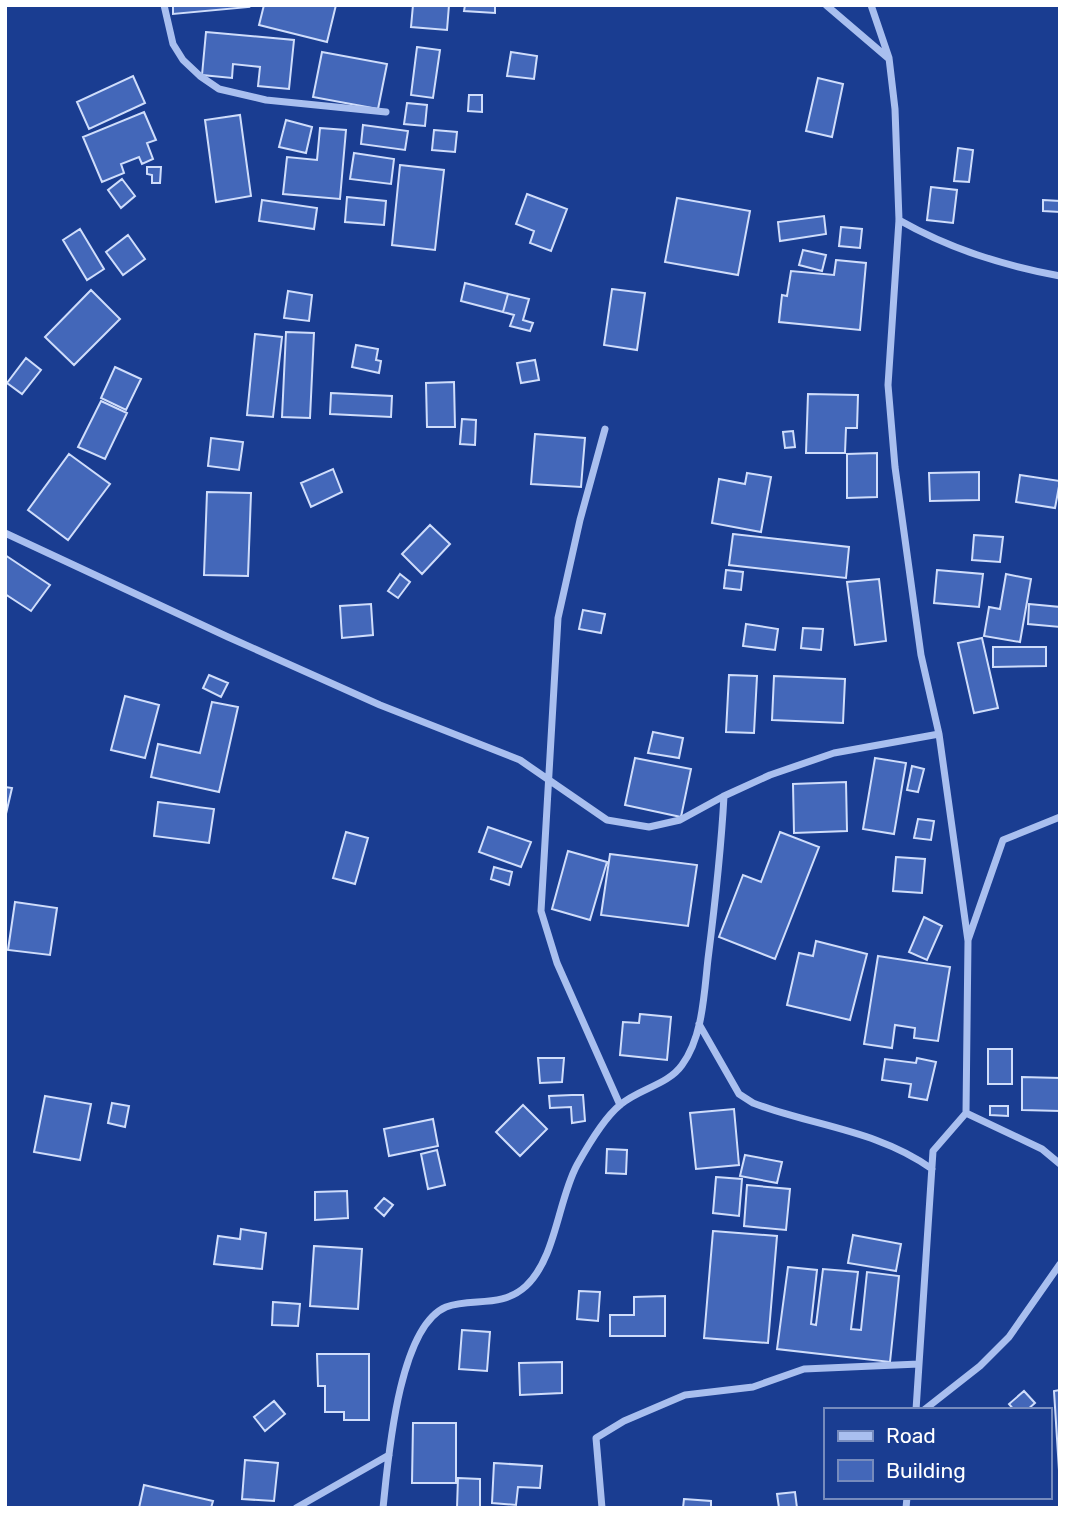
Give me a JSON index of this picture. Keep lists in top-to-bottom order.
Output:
{
  "legend": ["Road", "Building"]
}
